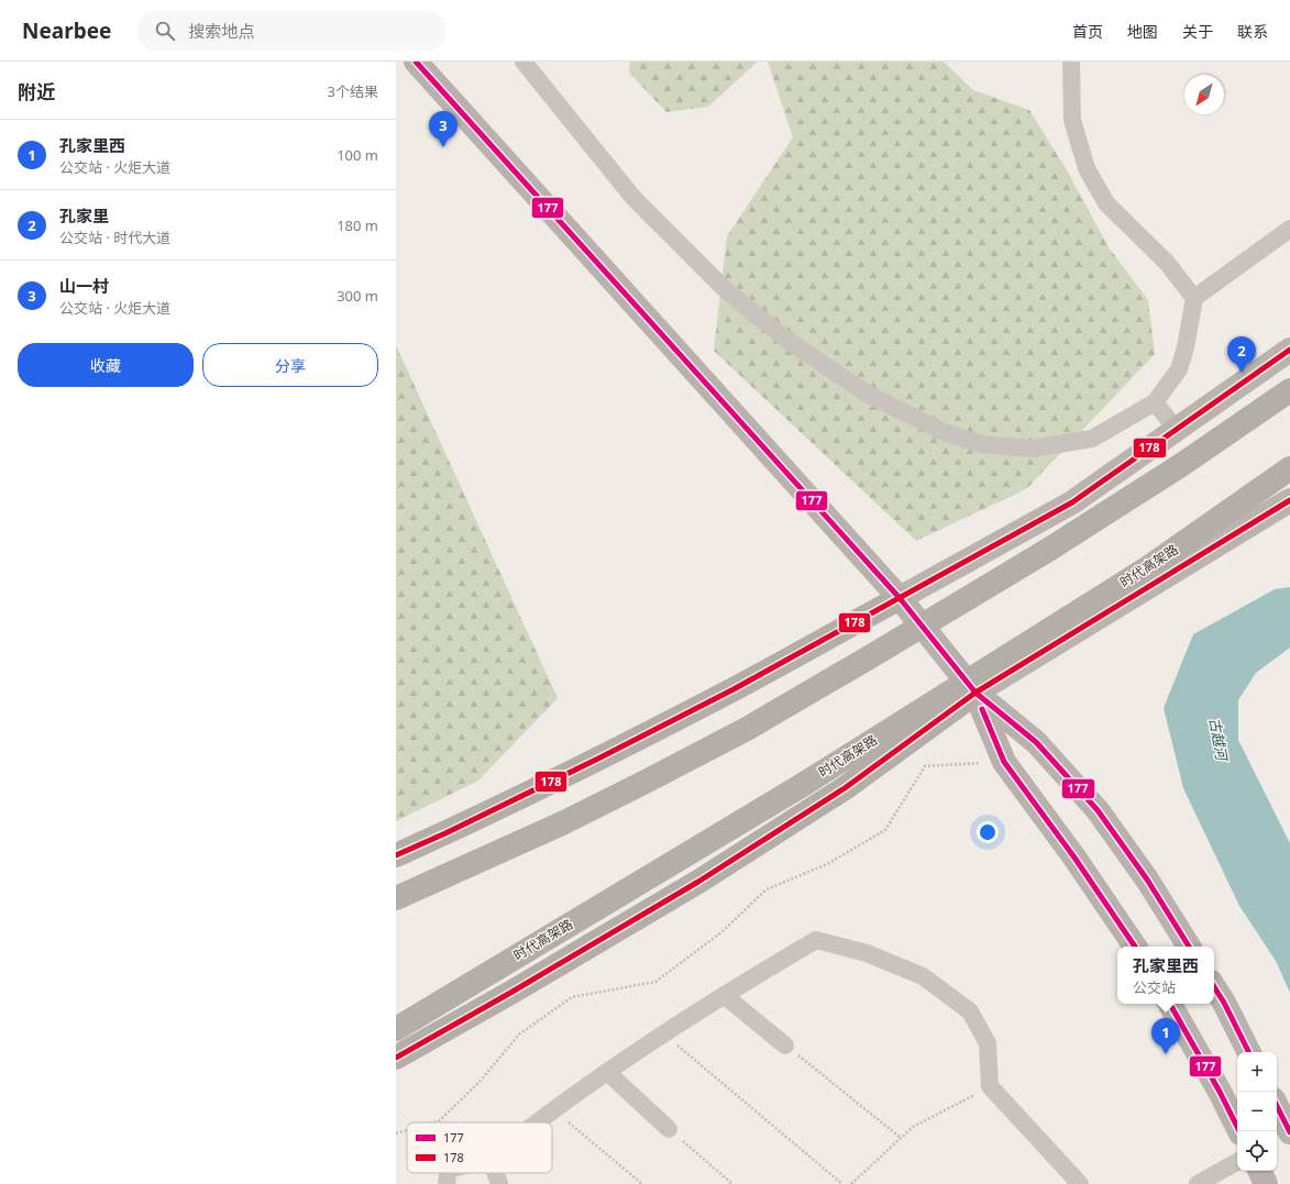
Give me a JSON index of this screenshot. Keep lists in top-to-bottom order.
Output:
{
  "streets": {
    "highway": ["时代高架路"]
  },
  "water": ["古越河"],
  "lines": ["transit line 177", "transit line 178"],
  "legend": ["177", "178"],
  "north": "bottom left",
  "page": {
    "header": "Nearbee",
    "search": "搜索地点",
    "nav": [
      "首页",
      "地图",
      "关于",
      "联系"
    ],
    "heading": ["附近", "3个结果"],
    "pins": ["3", "2", "1"],
    "list": [
      {
        "mark": "1",
        "name": "孔家里西",
        "note": "公交站 · 火炬大道",
        "value": "100 m"
      },
      {
        "mark": "2",
        "name": "孔家里",
        "note": "公交站 · 时代大道",
        "value": "180 m"
      },
      {
        "mark": "3",
        "name": "山一村",
        "note": "公交站 · 火炬大道",
        "value": "300 m"
      }
    ],
    "buttons": ["收藏", "分享"],
    "popup": ["孔家里西", "公交站"],
    "map_buttons": ["+", "−"]
  }
}
